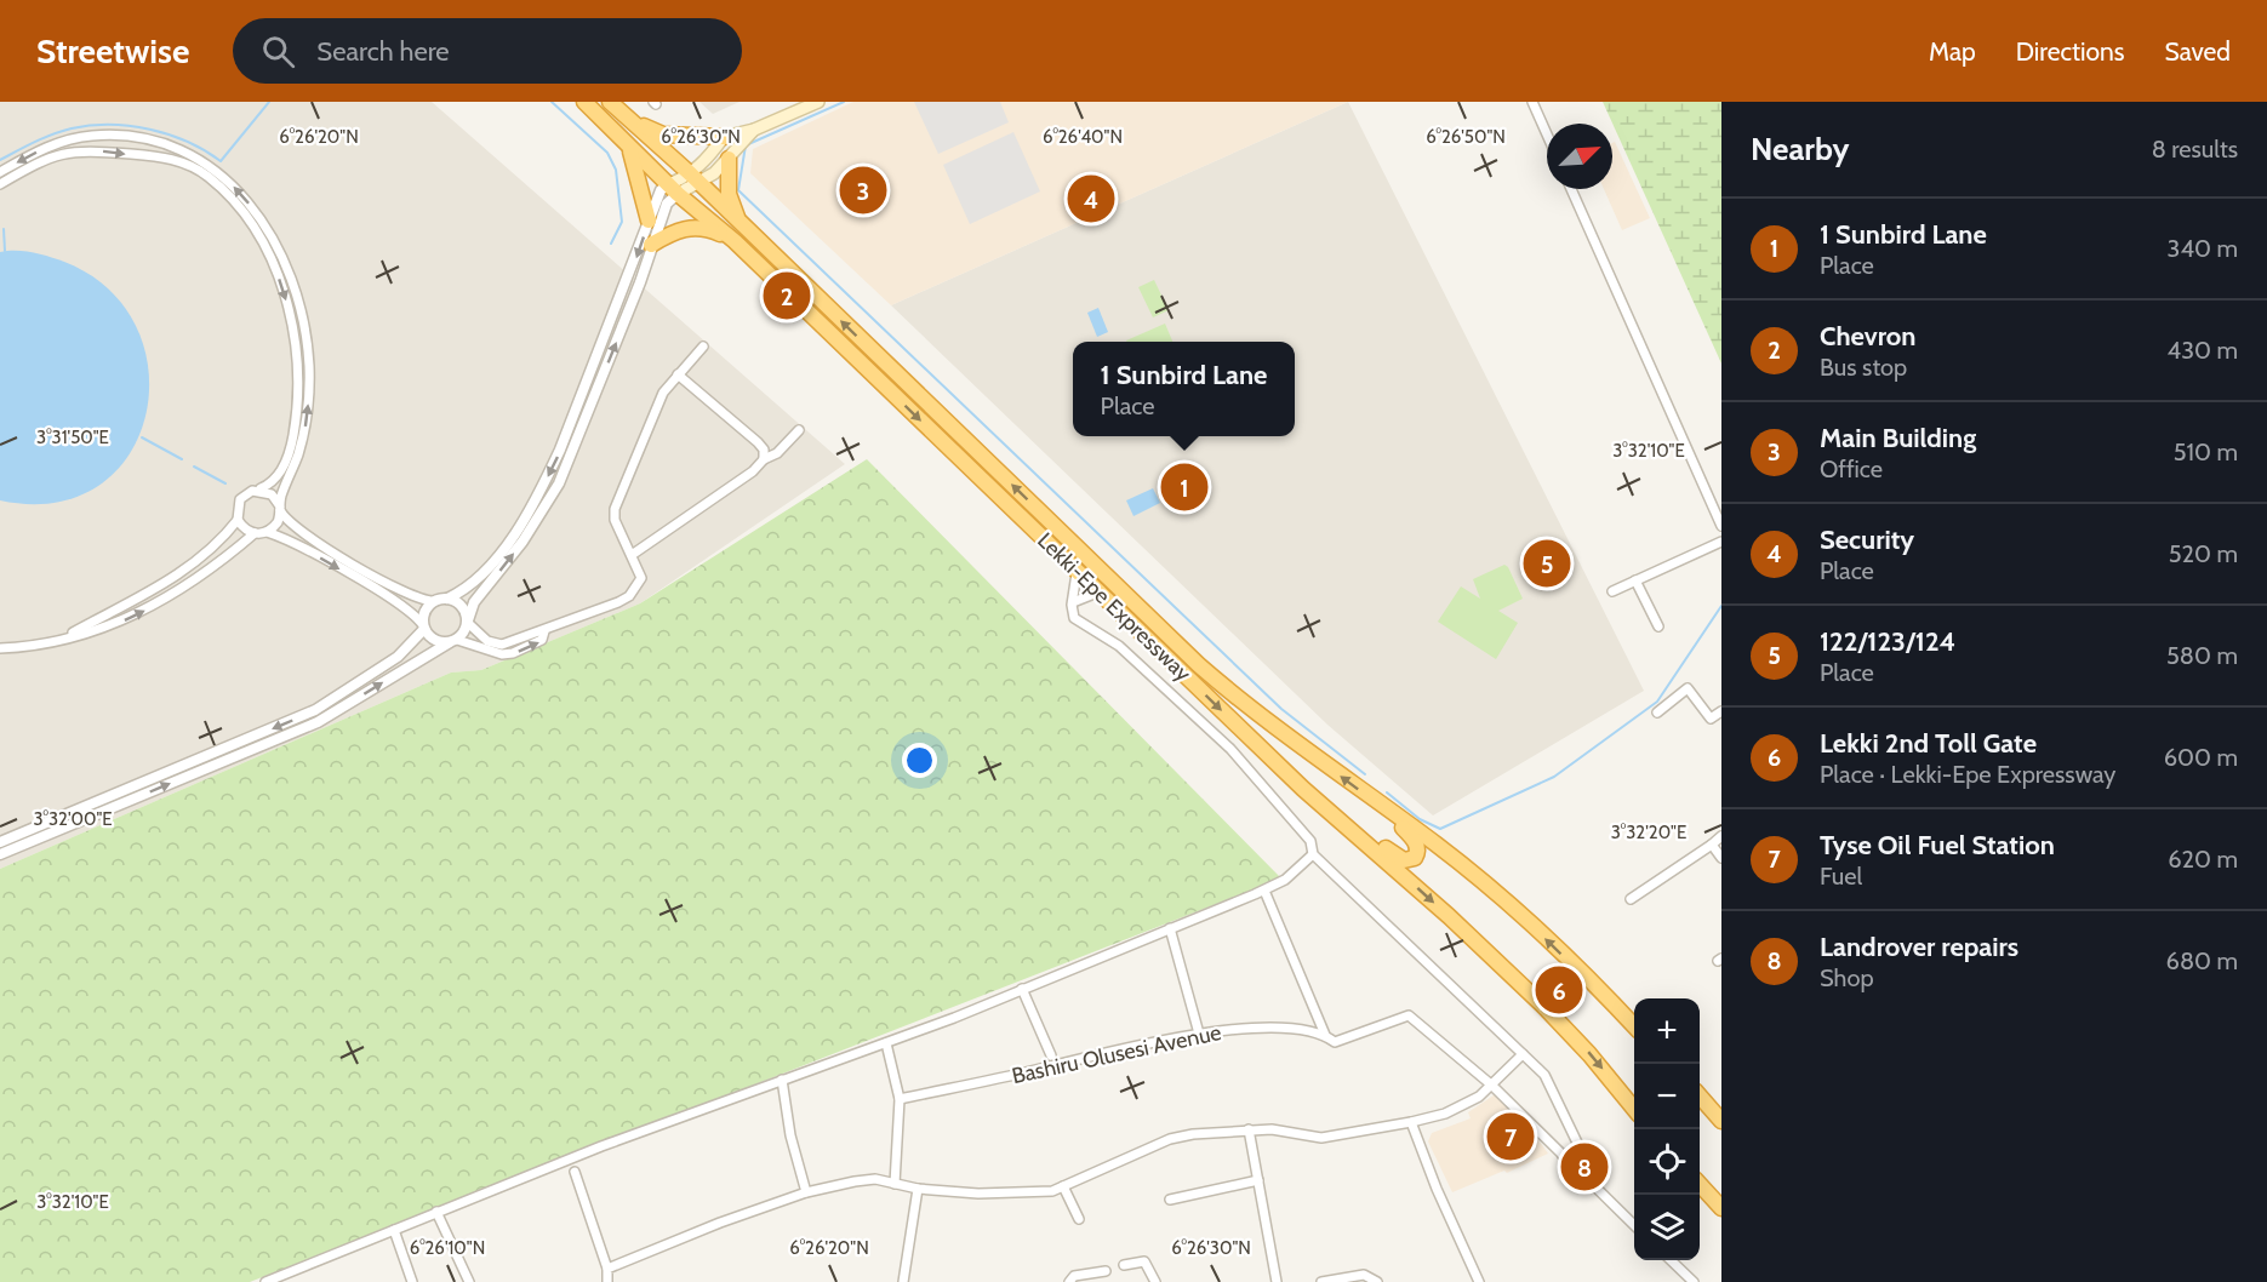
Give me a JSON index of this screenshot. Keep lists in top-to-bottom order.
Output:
{
  "streets": {
    "highway": ["Lekki-Epe Expressway"],
    "street": ["Bashiru Olusesi Avenue"]
  },
  "north": "top right",
  "page": {
    "header": "Streetwise",
    "search": "Search here",
    "nav": ["Map", "Directions", "Saved"],
    "heading": ["Nearby", "8 results"],
    "pins": [
      "3",
      "4",
      "2",
      "1",
      "5",
      "6",
      "7",
      "8"
    ],
    "list": [
      {
        "mark": "1",
        "name": "1 Sunbird Lane",
        "note": "Place",
        "value": "340 m"
      },
      {
        "mark": "2",
        "name": "Chevron",
        "note": "Bus stop",
        "value": "430 m"
      },
      {
        "mark": "3",
        "name": "Main Building",
        "note": "Office",
        "value": "510 m"
      },
      {
        "mark": "4",
        "name": "Security",
        "note": "Place",
        "value": "520 m"
      },
      {
        "mark": "5",
        "name": "122/123/124",
        "note": "Place",
        "value": "580 m"
      },
      {
        "mark": "6",
        "name": "Lekki 2nd Toll Gate",
        "note": "Place · Lekki-Epe Expressway",
        "value": "600 m"
      },
      {
        "mark": "7",
        "name": "Tyse Oil Fuel Station",
        "note": "Fuel",
        "value": "620 m"
      },
      {
        "mark": "8",
        "name": "Landrover repairs",
        "note": "Shop",
        "value": "680 m"
      }
    ],
    "popup": ["1 Sunbird Lane", "Place"],
    "map_buttons": ["+", "−"]
  },
  "coordinates": [
    "6°26'20\"N",
    "6°26'30\"N",
    "6°26'40\"N",
    "6°26'50\"N",
    "3°31'50\"E",
    "3°32'10\"E",
    "3°32'00\"E",
    "3°32'20\"E",
    "6°26'10\"N"
  ]
}
